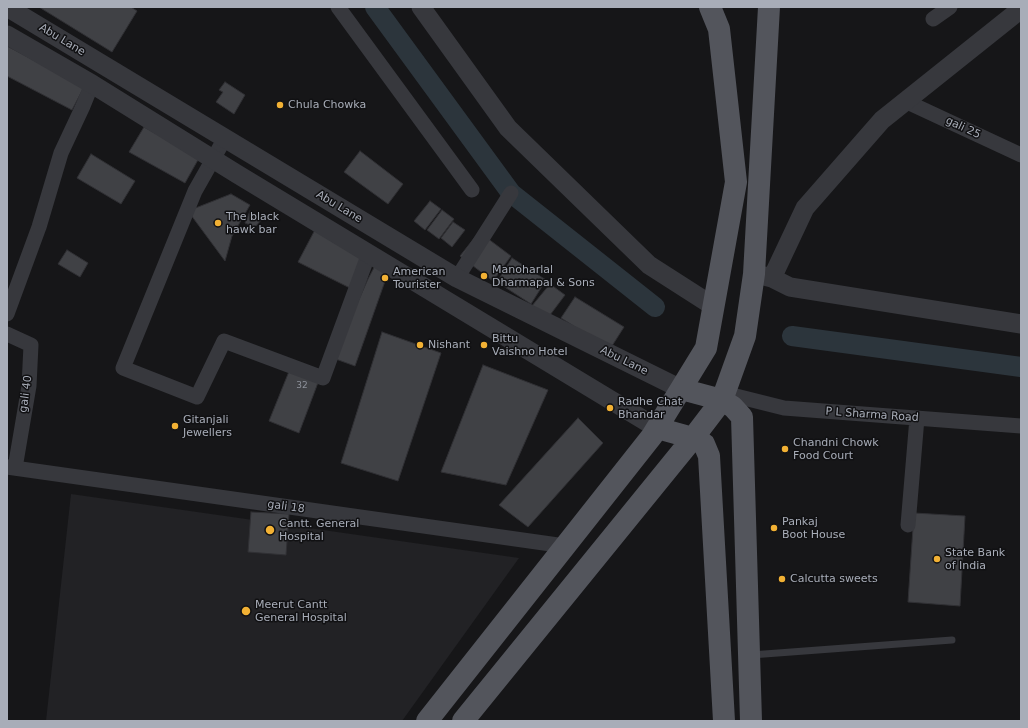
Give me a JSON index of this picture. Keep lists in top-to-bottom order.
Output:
{
  "streets": {
    "street": [
      "Abu Lane",
      "gali 25",
      "gali 40",
      "P L Sharma Road",
      "gali 18"
    ]
  },
  "crossings": [
    ["gali 40", "gali 18"]
  ],
  "places": [
    "Chula Chowka",
    "The black hawk bar",
    "Manoharlal Dharmapal & Sons",
    "American Tourister",
    "Nishant",
    "Bittu Vaishno Hotel",
    "Radhe Chat Bhandar",
    "Gitanjali Jewellers",
    "Chandni Chowk Food Court",
    "Pankaj Boot House",
    "Cantt. General Hospital",
    "State Bank of India",
    "Calcutta sweets",
    "Meerut Cantt General Hospital"
  ],
  "house_numbers": ["32"]
}
